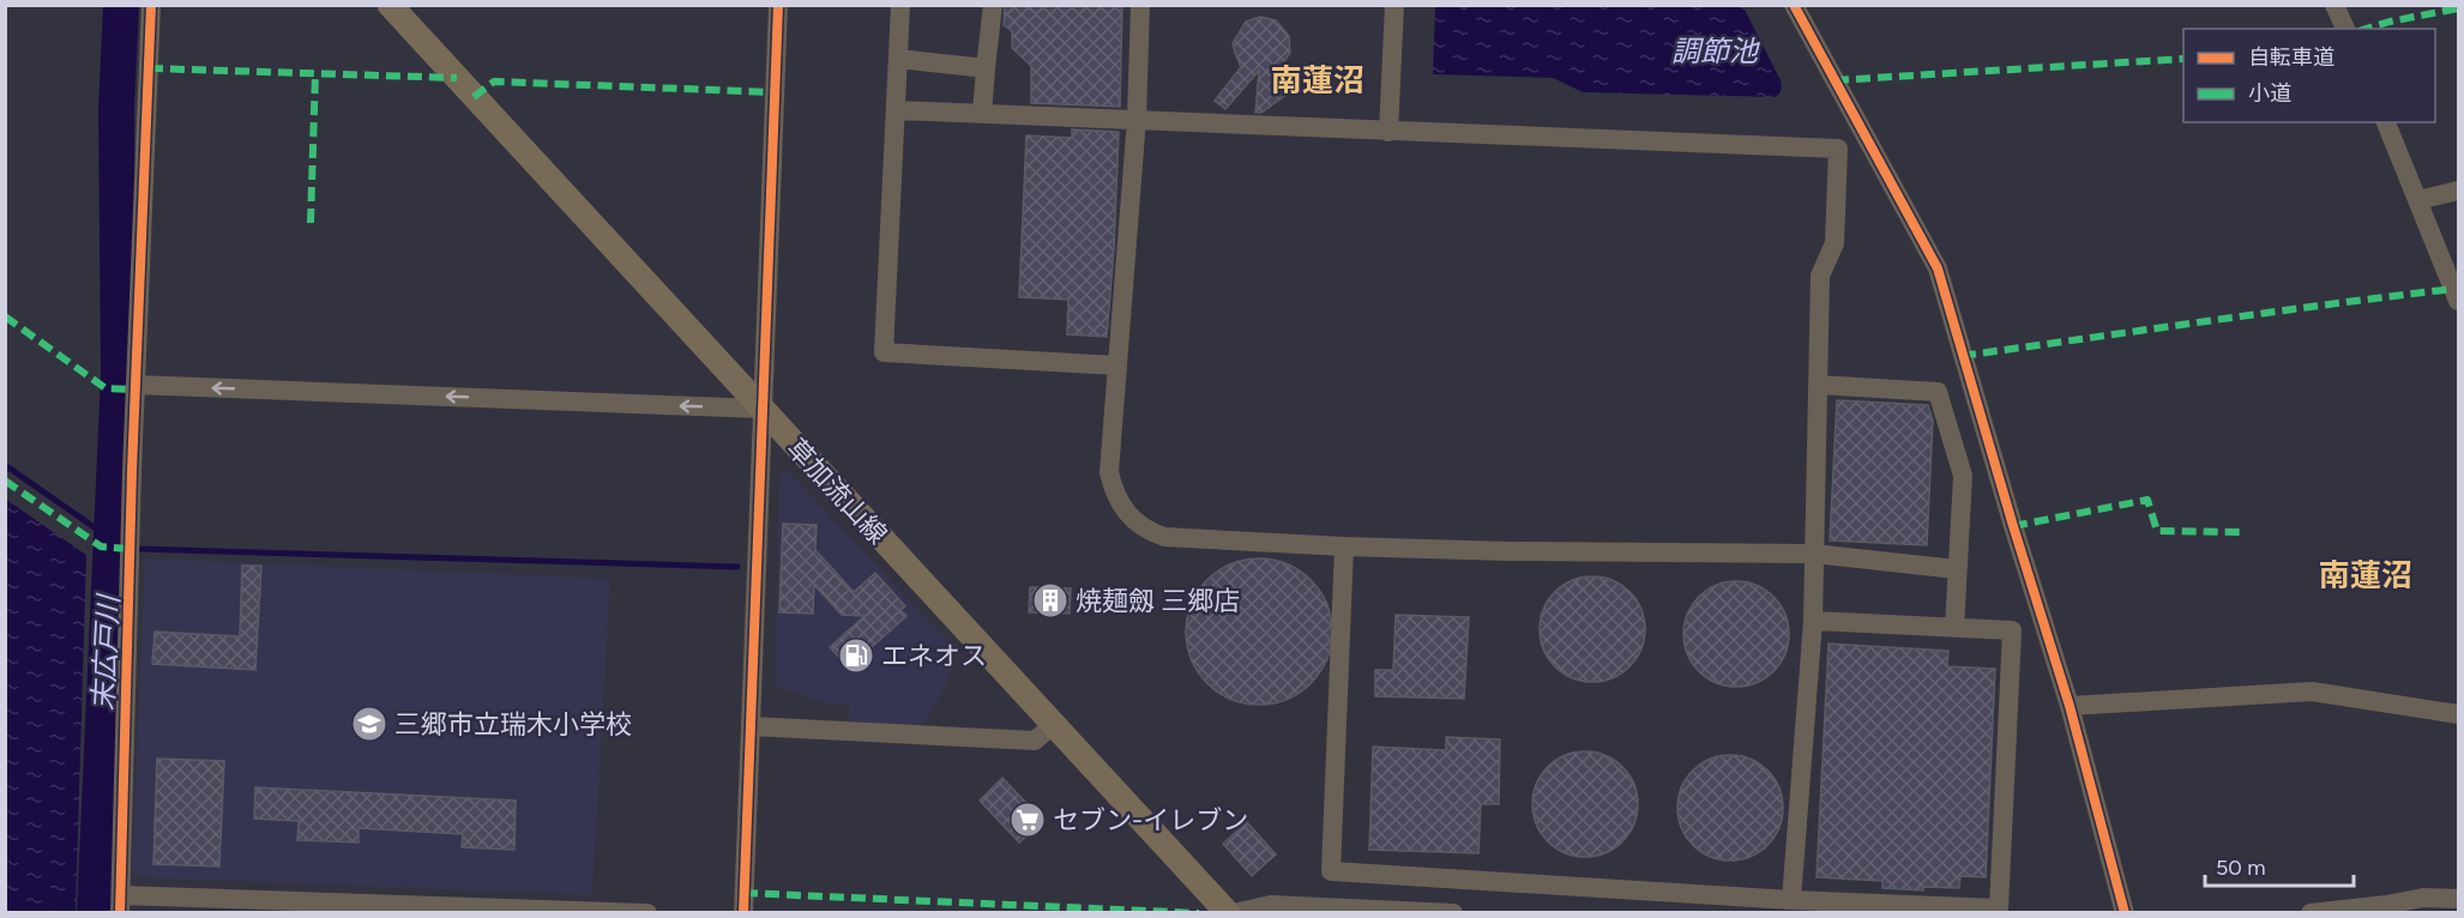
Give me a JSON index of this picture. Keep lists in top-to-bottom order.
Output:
{
  "streets": {
    "main road": ["草加流山線"]
  },
  "districts": ["南蓮沼", "南蓮沼"],
  "water": ["調節池", "末広戸川"],
  "places": {
    "building": ["焼麺劔 三郷店"],
    "fuel station": ["エネオス"],
    "school or university": ["三郷市立瑞木小学校"],
    "supermarket": ["セブン-イレブン"]
  },
  "legend": ["自転車道", "小道"],
  "scale_bar": "50 m"
}
